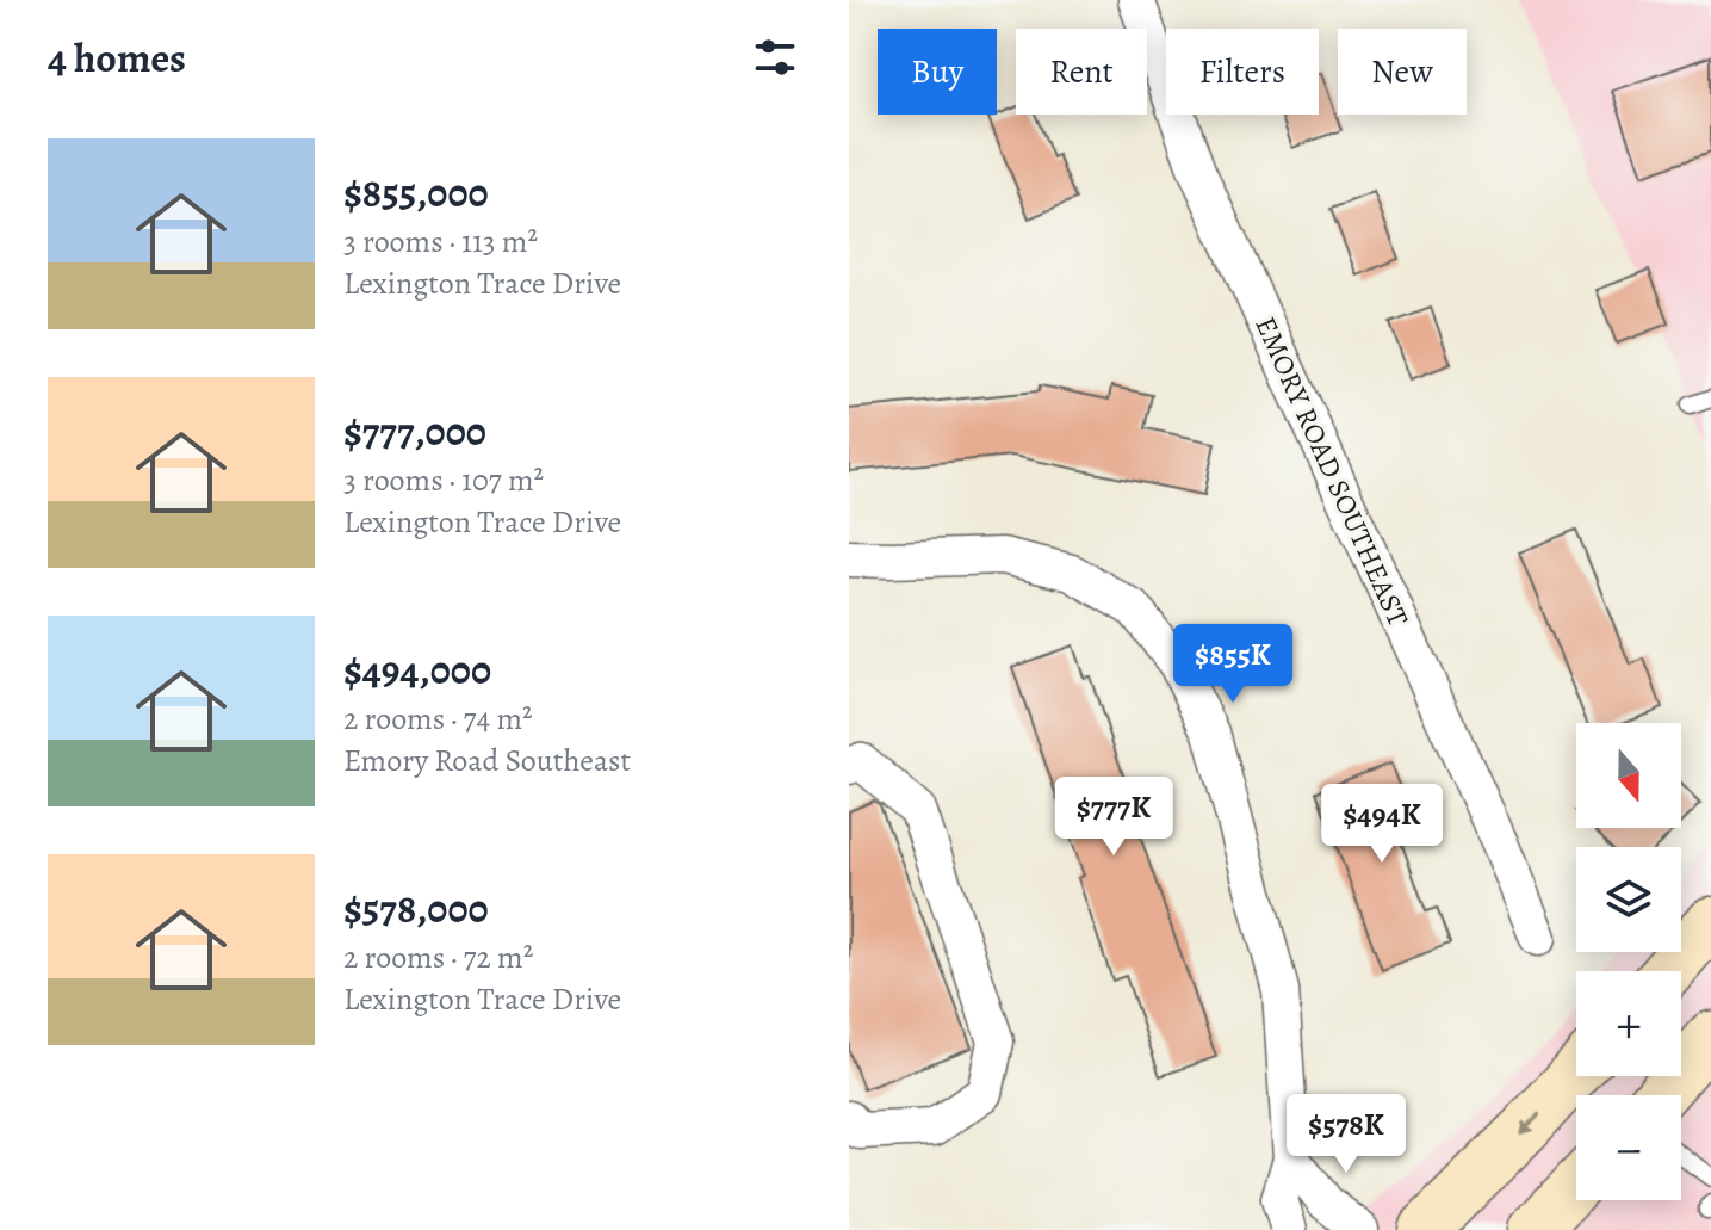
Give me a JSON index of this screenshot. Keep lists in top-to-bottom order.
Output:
{
  "streets": {
    "street": ["EMORY ROAD SOUTHEAST"]
  },
  "north": "bottom",
  "page": {
    "heading": "4 homes",
    "chip": [
      "Buy",
      "Rent",
      "Filters",
      "New"
    ],
    "list": [
      {
        "name": "$855,000",
        "note": "3 rooms · 113 m² · Lexington Trace Drive"
      },
      {
        "name": "$777,000",
        "note": "3 rooms · 107 m² · Lexington Trace Drive"
      },
      {
        "name": "$494,000",
        "note": "2 rooms · 74 m² · Emory Road Southeast"
      },
      {
        "name": "$578,000",
        "note": "2 rooms · 72 m² · Lexington Trace Drive"
      }
    ],
    "price": [
      "$855K",
      "$777K",
      "$494K",
      "$578K"
    ],
    "map_buttons": ["+", "−"]
  }
}
